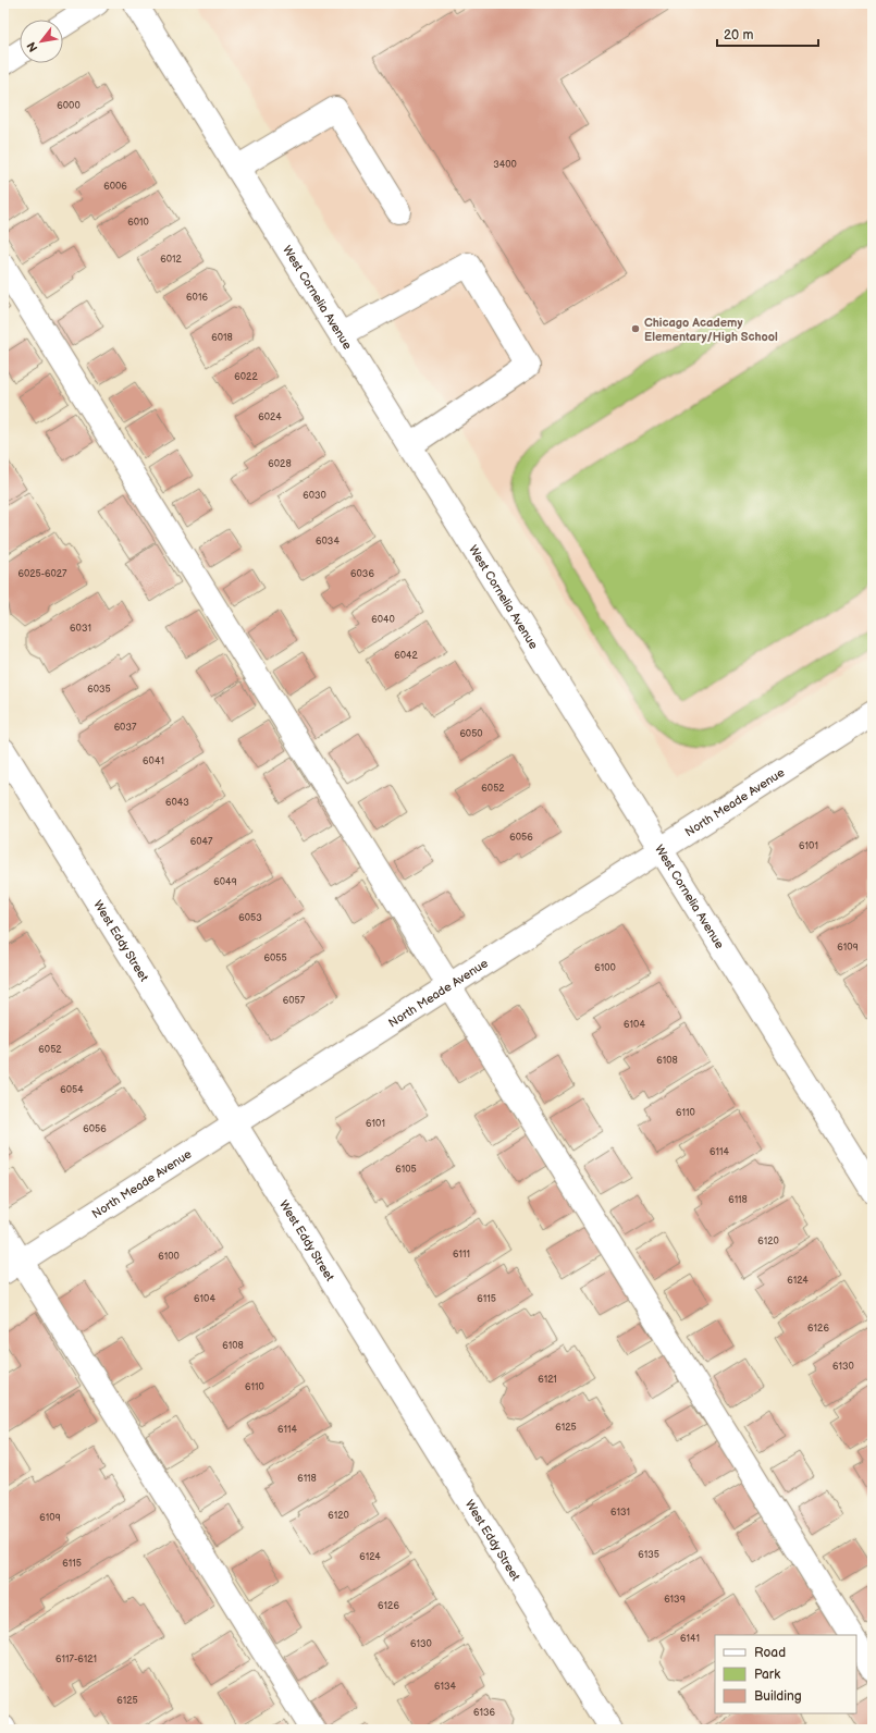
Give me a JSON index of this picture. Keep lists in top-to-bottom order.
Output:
{
  "streets": {
    "street": ["West Cornelia Avenue", "North Meade Avenue", "West Eddy Street"]
  },
  "crossings": [
    ["West Cornelia Avenue", "North Meade Avenue"],
    ["North Meade Avenue", "West Eddy Street"]
  ],
  "places": ["Chicago Academy Elementary/High School"],
  "house_numbers": [
    "6000",
    "3400",
    "6006",
    "6010",
    "6012",
    "6016",
    "6018",
    "6022",
    "6024",
    "6028",
    "6030",
    "6034",
    "6025-6027",
    "6036",
    "6040",
    "6031",
    "6042",
    "6035",
    "6037",
    "6050",
    "6041",
    "6052",
    "6043",
    "6056",
    "6047",
    "6101",
    "6049",
    "6053",
    "6109",
    "6055",
    "6100",
    "6057",
    "6104",
    "6052",
    "6108",
    "6054",
    "6110",
    "6101",
    "6056",
    "6114",
    "6105",
    "6118",
    "6120",
    "6111",
    "6100",
    "6124",
    "6104",
    "6115",
    "6126",
    "6108",
    "6130",
    "6121",
    "6110",
    "6125",
    "6114",
    "6118",
    "6131",
    "6120",
    "6109",
    "6135",
    "6124",
    "6115",
    "6139",
    "6126",
    "6141",
    "6130",
    "6117-6121",
    "6134",
    "6125",
    "6136"
  ],
  "legend": ["Road", "Park", "Building"],
  "scale_bar": "20 m",
  "north": "bottom left"
}
